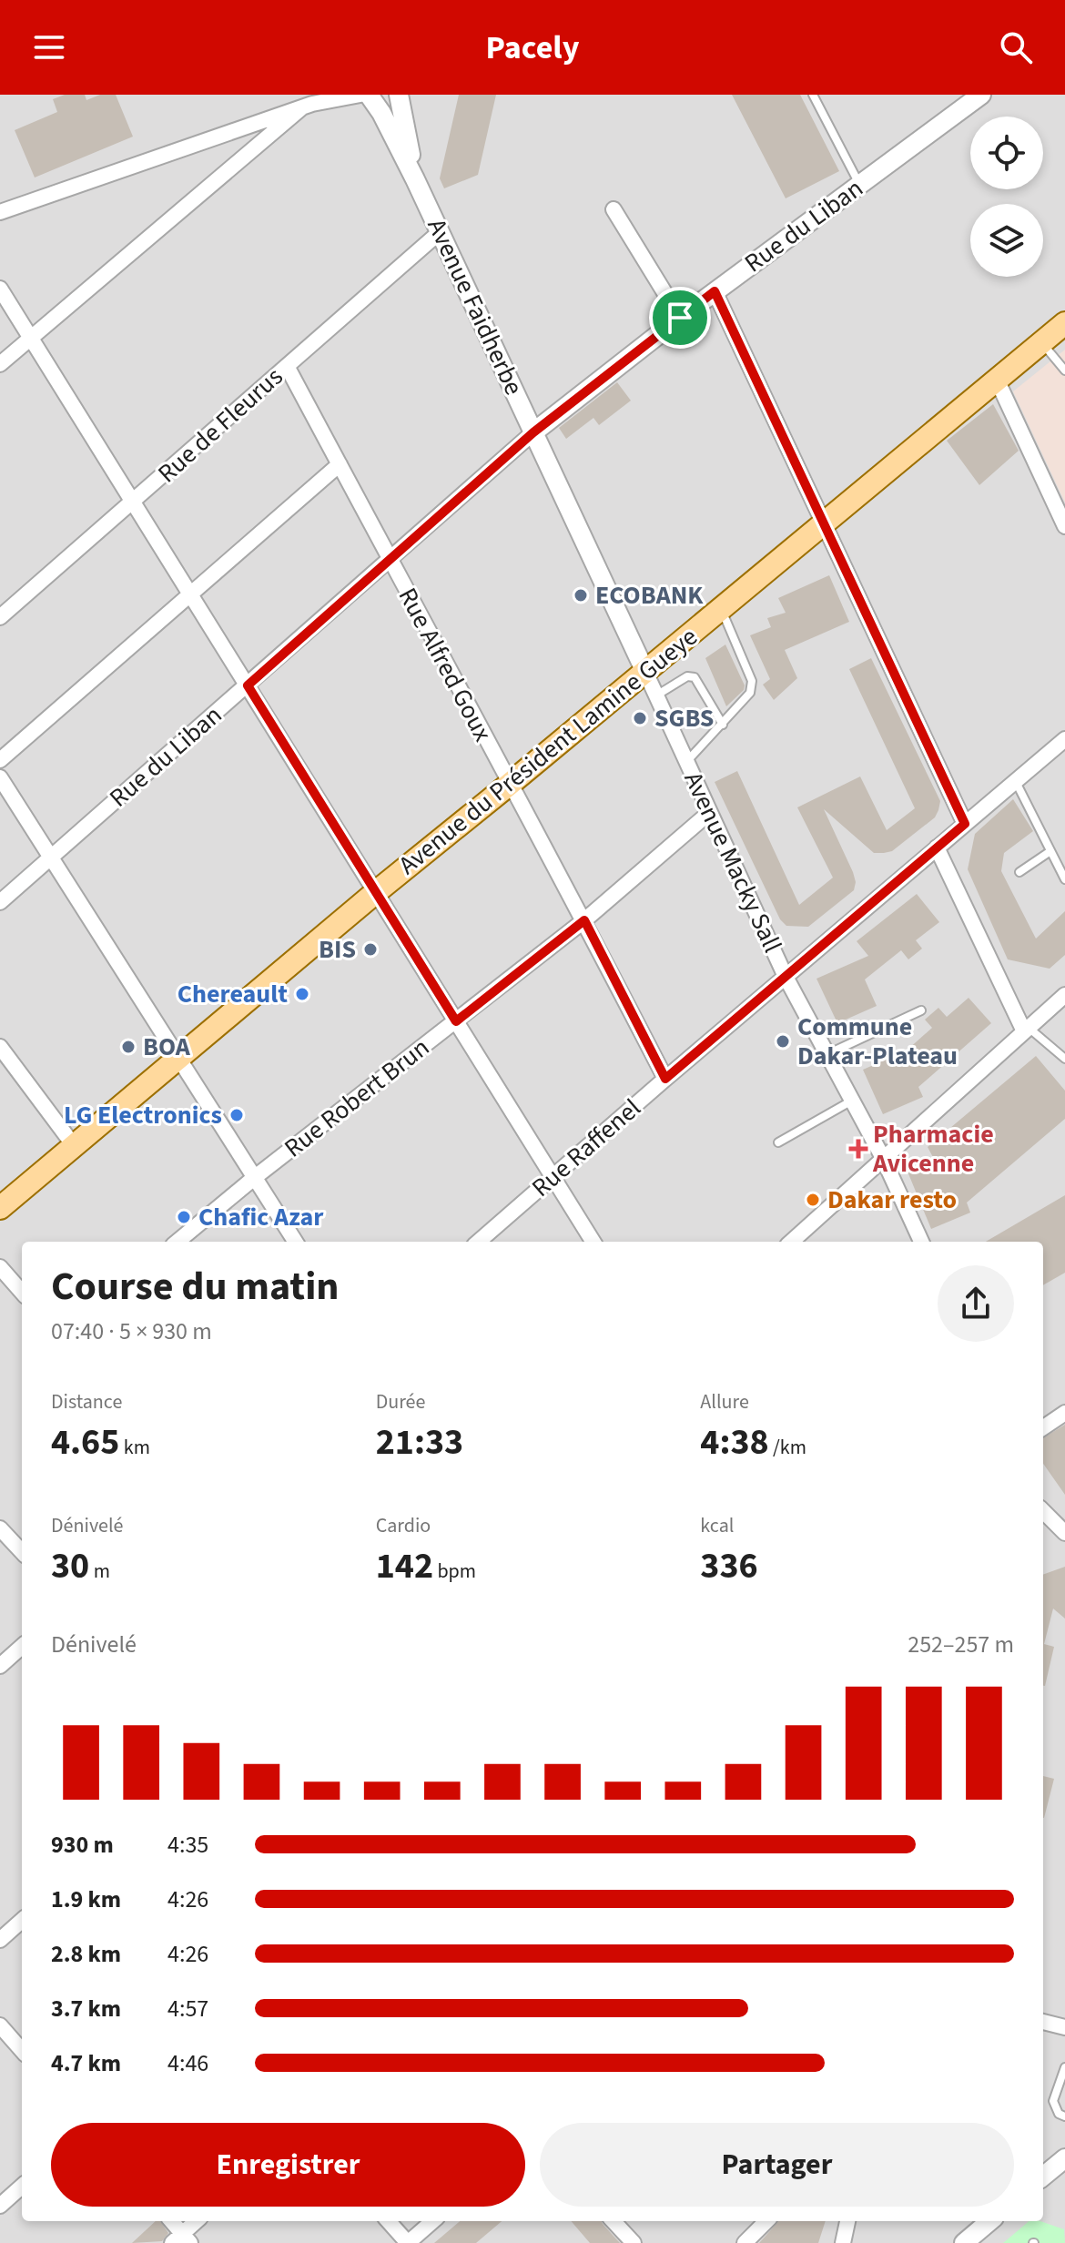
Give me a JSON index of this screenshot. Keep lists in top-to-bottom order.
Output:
{
  "streets": {
    "main road": ["Avenue du Président Lamine Gueye"],
    "street": [
      "Rue du Liban",
      "Avenue Faidherbe",
      "Rue de Fleurus",
      "Rue Alfred Goux",
      "Avenue Macky Sall",
      "Rue Robert Brun",
      "Rue Raffenel"
    ]
  },
  "crossings": [
    ["Rue du Liban", "Avenue Faidherbe"],
    ["Rue du Liban", "Rue Alfred Goux"],
    ["Avenue Faidherbe", "Rue de Fleurus"],
    ["Avenue Faidherbe", "Avenue du Président Lamine Gueye"],
    ["Avenue Faidherbe", "Avenue Macky Sall"],
    ["Rue de Fleurus", "Rue Alfred Goux"],
    ["Rue Alfred Goux", "Avenue du Président Lamine Gueye"],
    ["Rue Alfred Goux", "Rue Robert Brun"],
    ["Rue Alfred Goux", "Rue Raffenel"],
    ["Avenue du Président Lamine Gueye", "Avenue Macky Sall"],
    ["Avenue Macky Sall", "Rue Robert Brun"],
    ["Avenue Macky Sall", "Rue Raffenel"]
  ],
  "places": {
    "other": [
      "ECOBANK",
      "SGBS",
      "BIS",
      "Chereault",
      "Commune Dakar-Plateau",
      "BOA",
      "LG Electronics",
      "Dakar resto",
      "Chafic Azar"
    ],
    "health": ["Pharmacie Avicenne"]
  },
  "page": {
    "header": "Pacely",
    "heading": ["Course du matin", "07:40 · 5 × 930 m"],
    "stats": [
      ["Distance", "4.65 km"],
      ["Durée", "21:33"],
      ["Allure", "4:38 /km"],
      ["Dénivelé", "30 m"],
      ["Cardio", "142 bpm"],
      ["kcal", "336"]
    ],
    "chart": ["Dénivelé", "252–257 m"],
    "list": [
      {
        "name": "930 m",
        "note": "4:35"
      },
      {
        "name": "1.9 km",
        "note": "4:26"
      },
      {
        "name": "2.8 km",
        "note": "4:26"
      },
      {
        "name": "3.7 km",
        "note": "4:57"
      },
      {
        "name": "4.7 km",
        "note": "4:46"
      }
    ],
    "buttons": ["Enregistrer", "Partager"]
  }
}
